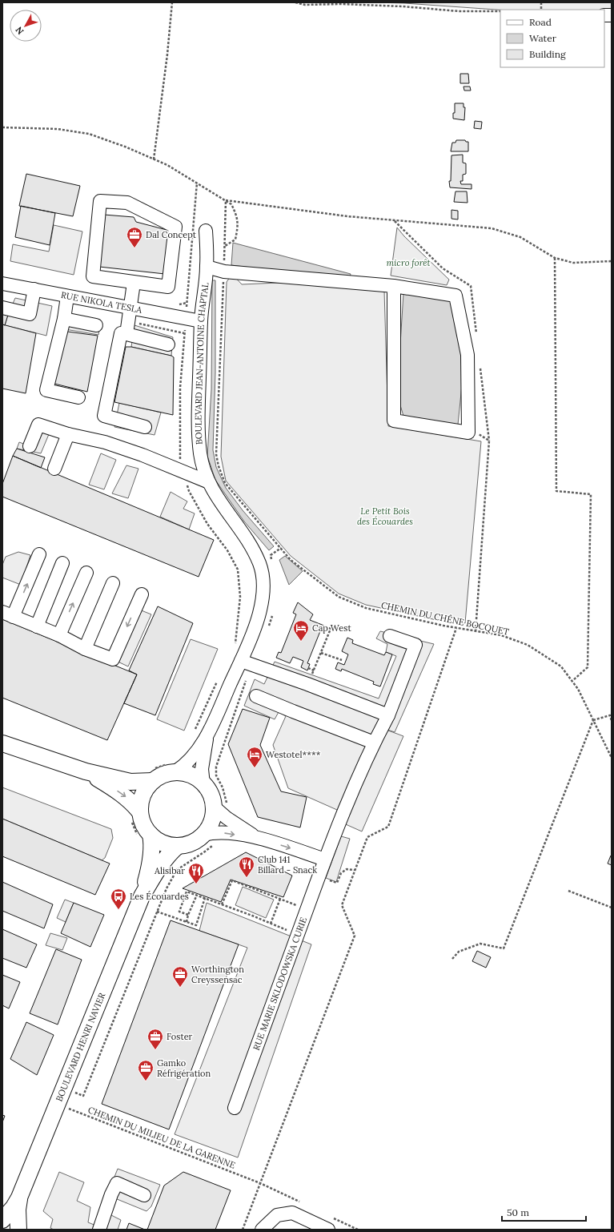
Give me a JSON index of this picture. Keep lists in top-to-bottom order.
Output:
{
  "streets": {
    "main road": ["BOULEVARD HENRI NAVIER"],
    "street": ["RUE NIKOLA TESLA", "BOULEVARD JEAN-ANTOINE CHAPTAL", "RUE MARIE SKLODOWSKA CURIE"],
    "path": ["CHEMIN DU CHÊNE BOCQUET", "CHEMIN DU MILIEU DE LA GARENNE"]
  },
  "crossings": [
    ["RUE NIKOLA TESLA", "BOULEVARD JEAN-ANTOINE CHAPTAL"],
    ["BOULEVARD JEAN-ANTOINE CHAPTAL", "BOULEVARD HENRI NAVIER"],
    ["BOULEVARD HENRI NAVIER", "CHEMIN DU MILIEU DE LA GARENNE"]
  ],
  "parks": ["micro forêt", "Le Petit Bois des Écouardes"],
  "places": {
    "office": [
      "Dal Concept",
      "Worthington Creyssensac",
      "Foster",
      "Gamko Réfrigération"
    ],
    "hotel": ["Cap West", "Westotel****"],
    "restaurant": ["Club 141 Billard - Snack", "Alisibar"],
    "bus stop": ["Les Écouardes"]
  },
  "legend": ["Road", "Water", "Building"],
  "scale_bar": "50 m",
  "north": "bottom left"
}
